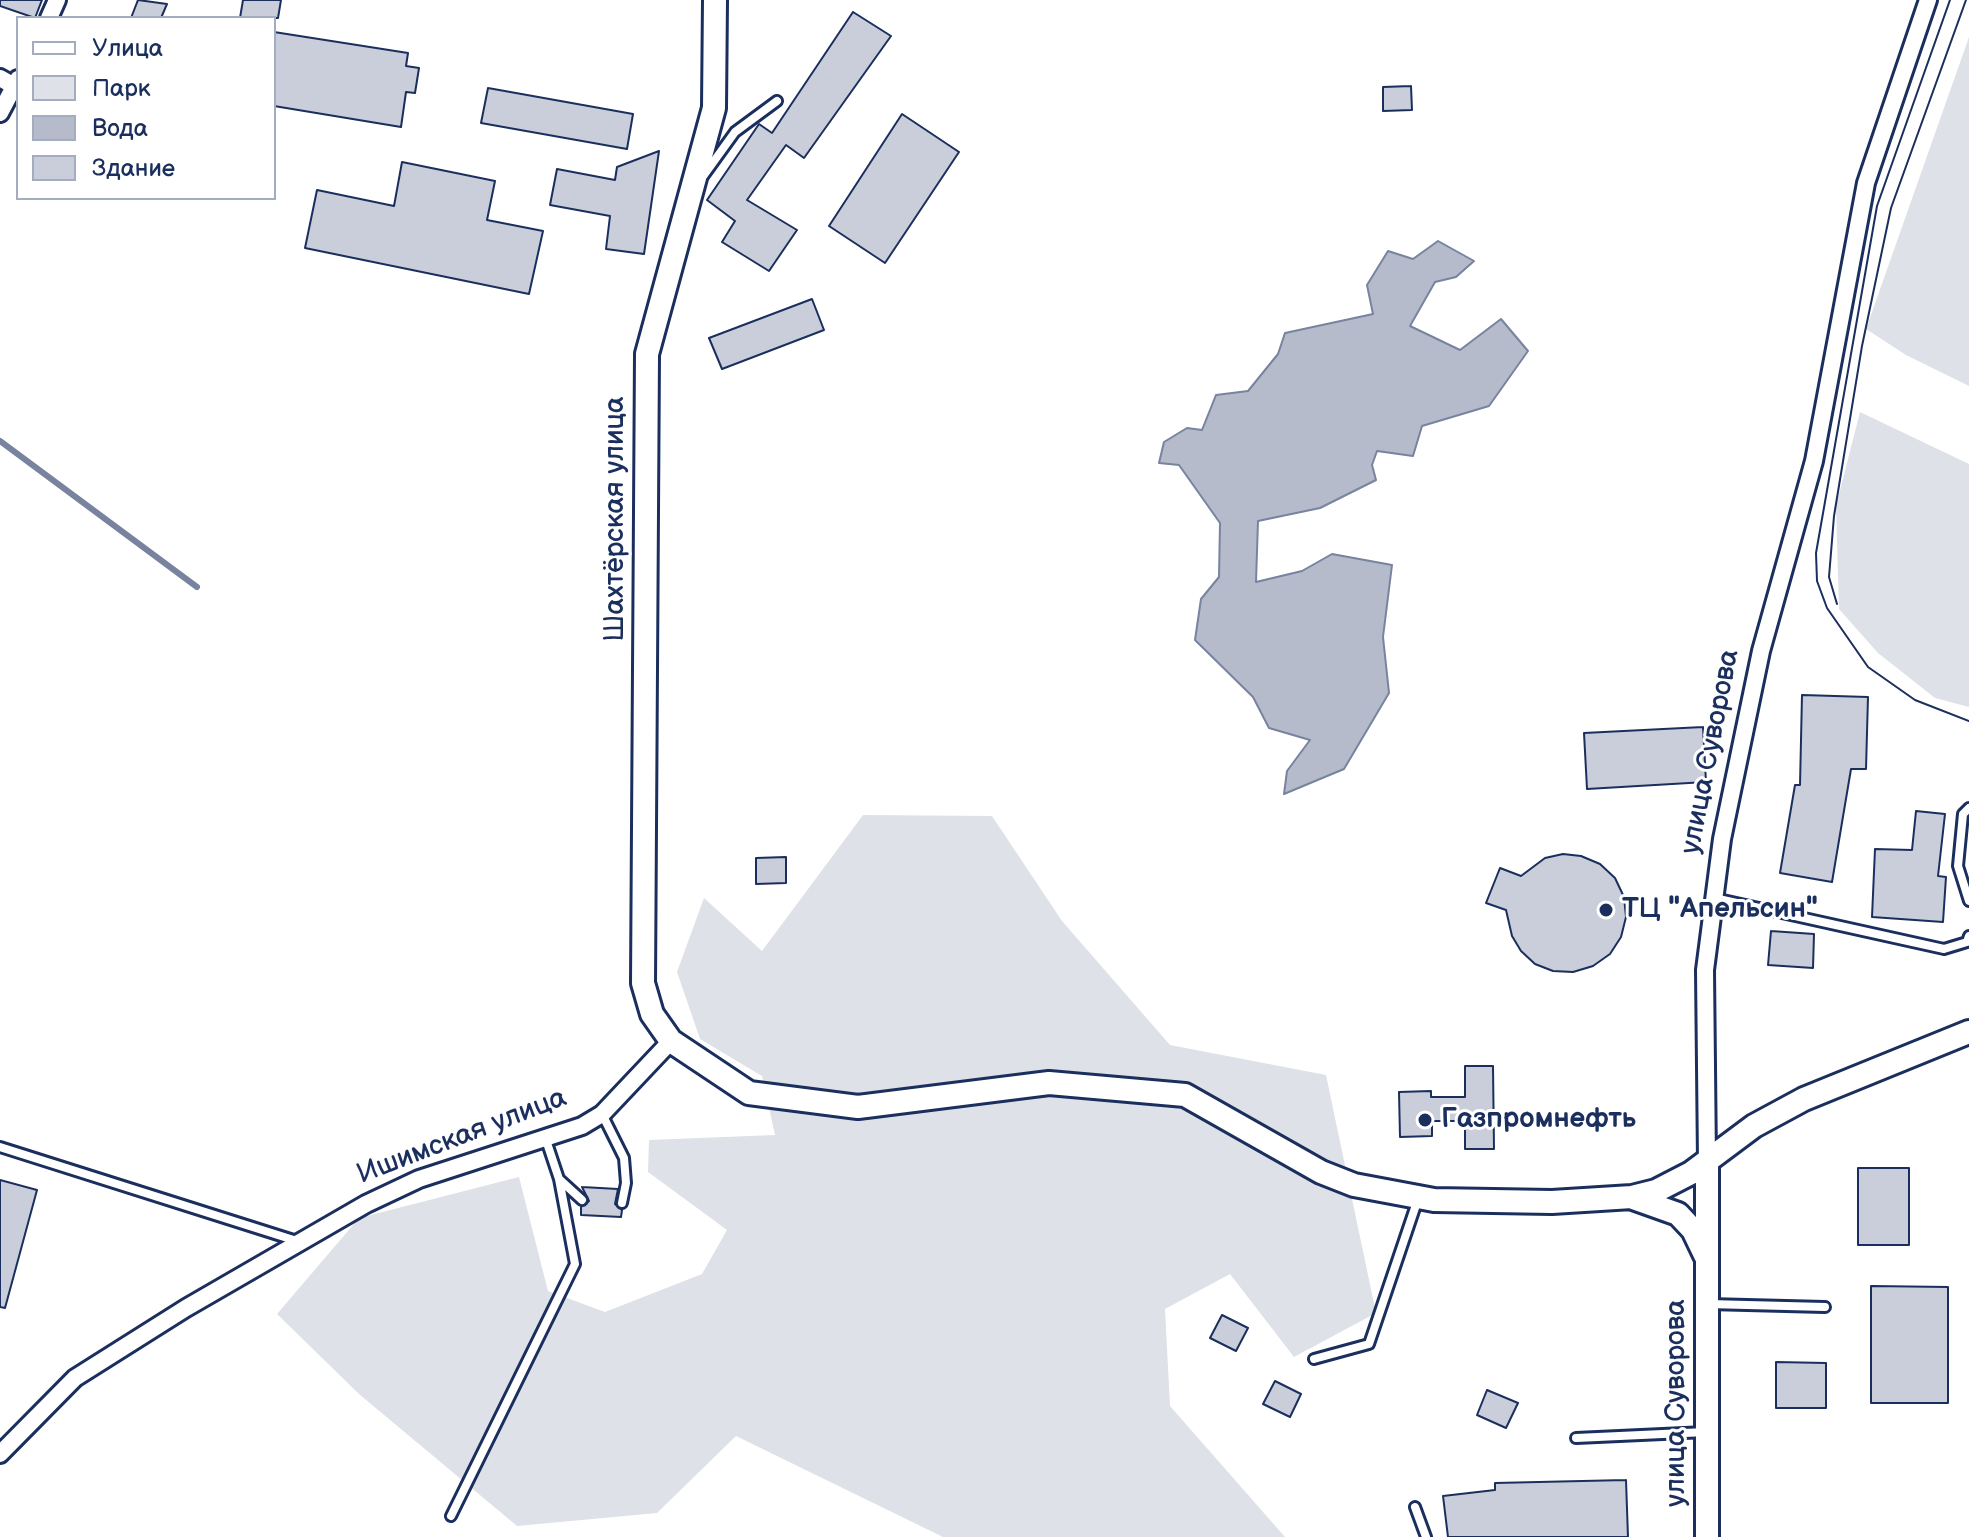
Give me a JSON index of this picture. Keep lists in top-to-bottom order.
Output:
{
  "streets": {
    "main road": ["Шахтёрская улица", "улица Суворова"],
    "street": ["Ишимская улица"]
  },
  "crossings": [
    ["Шахтёрская улица", "Ишимская улица"]
  ],
  "places": ["ТЦ \"Апельсин\"", "Газпромнефть"],
  "legend": [
    "Улица",
    "Парк",
    "Вода",
    "Здание"
  ]
}
